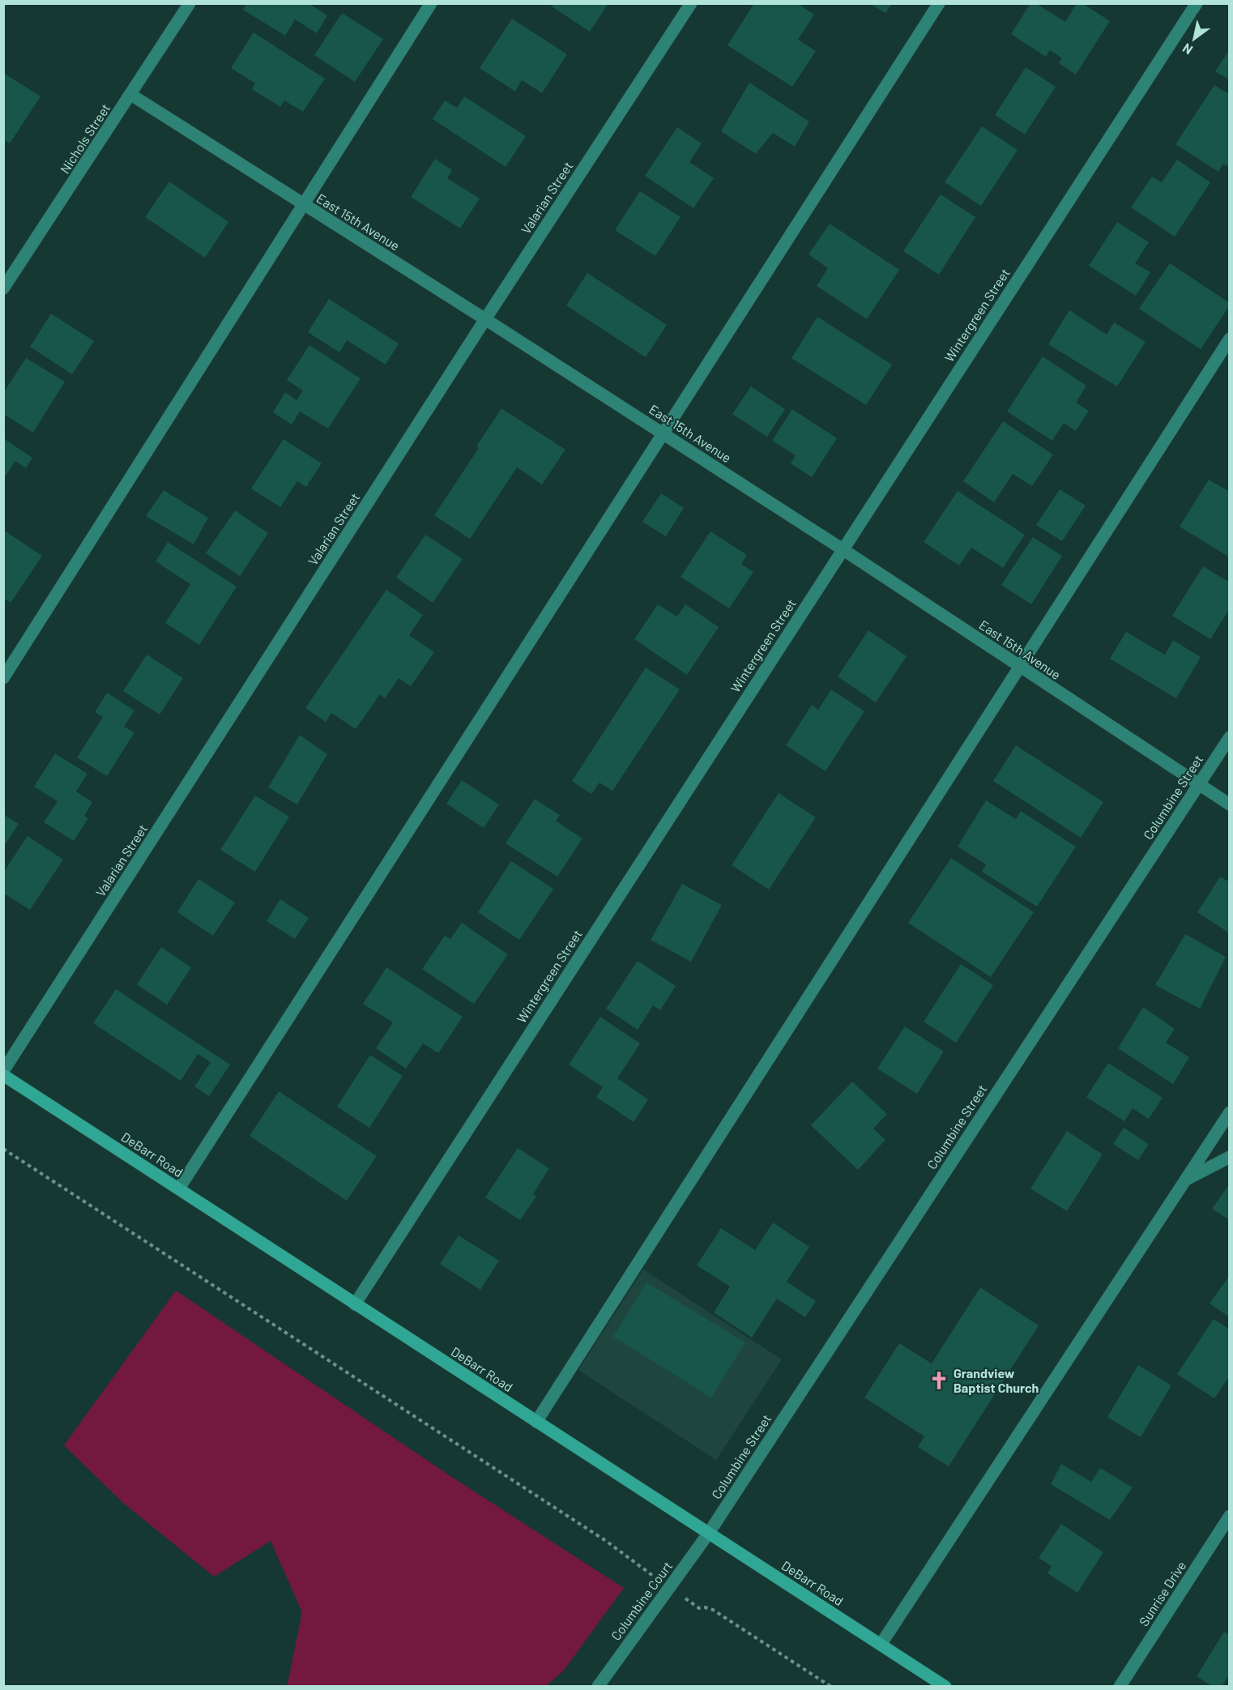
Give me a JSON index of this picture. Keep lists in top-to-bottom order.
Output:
{
  "streets": {
    "main road": ["DeBarr Road"],
    "street": [
      "Nichols Street",
      "Valarian Street",
      "East 15th Avenue",
      "Wintergreen Street",
      "Columbine Street",
      "Sunrise Drive",
      "Columbine Court"
    ]
  },
  "crossings": [
    ["Nichols Street", "East 15th Avenue"],
    ["Valarian Street", "East 15th Avenue"],
    ["East 15th Avenue", "Wintergreen Street"],
    ["East 15th Avenue", "Columbine Street"],
    ["Wintergreen Street", "DeBarr Road"],
    ["Columbine Street", "DeBarr Road"],
    ["Columbine Street", "Columbine Court"],
    ["DeBarr Road", "Columbine Court"]
  ],
  "places": {
    "church": ["Grandview Baptist Church"]
  },
  "north": "bottom left"
}
